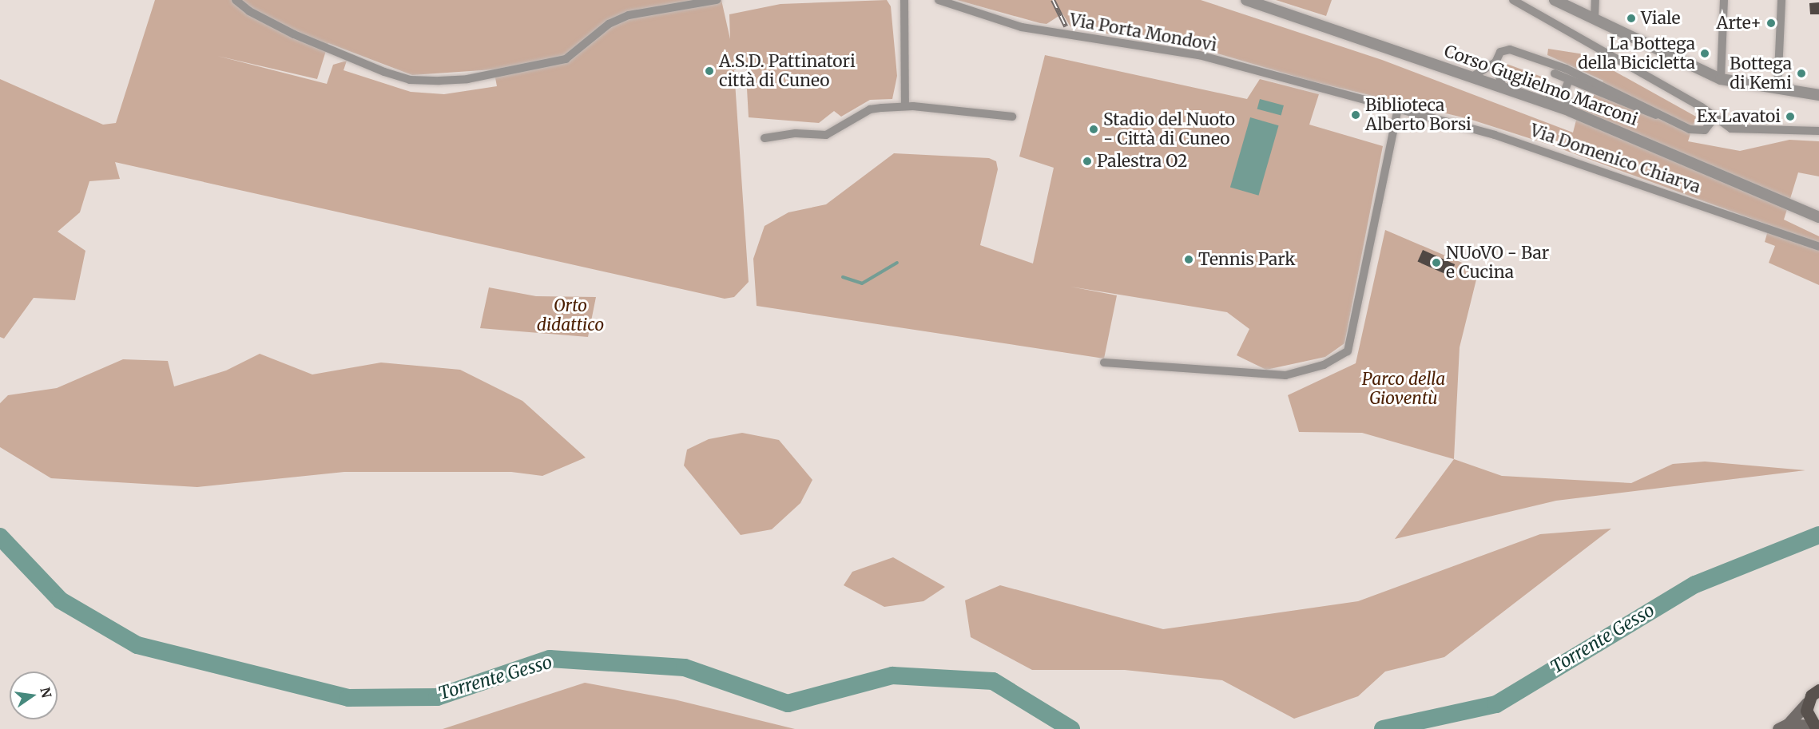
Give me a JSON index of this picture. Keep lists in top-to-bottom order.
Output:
{
  "streets": {
    "street": ["Via Porta Mondovì", "Corso Guglielmo Marconi", "Via Domenico Chiarva"]
  },
  "crossings": [
    ["Via Porta Mondovì", "Via Domenico Chiarva"]
  ],
  "water": ["Torrente Gesso"],
  "parks": ["Orto didattico", "Parco della Gioventù"],
  "places": [
    "Viale",
    "Arte+",
    "La Bottega della Bicicletta",
    "A.S.D. Pattinatori città di Cuneo",
    "Bottega di Kemi",
    "Biblioteca Alberto Borsi",
    "Ex Lavatoi",
    "Stadio del Nuoto - Città di Cuneo",
    "Palestra O2",
    "Tennis Park",
    "NUoVO - Bar e Cucina"
  ],
  "north": "right"
}
